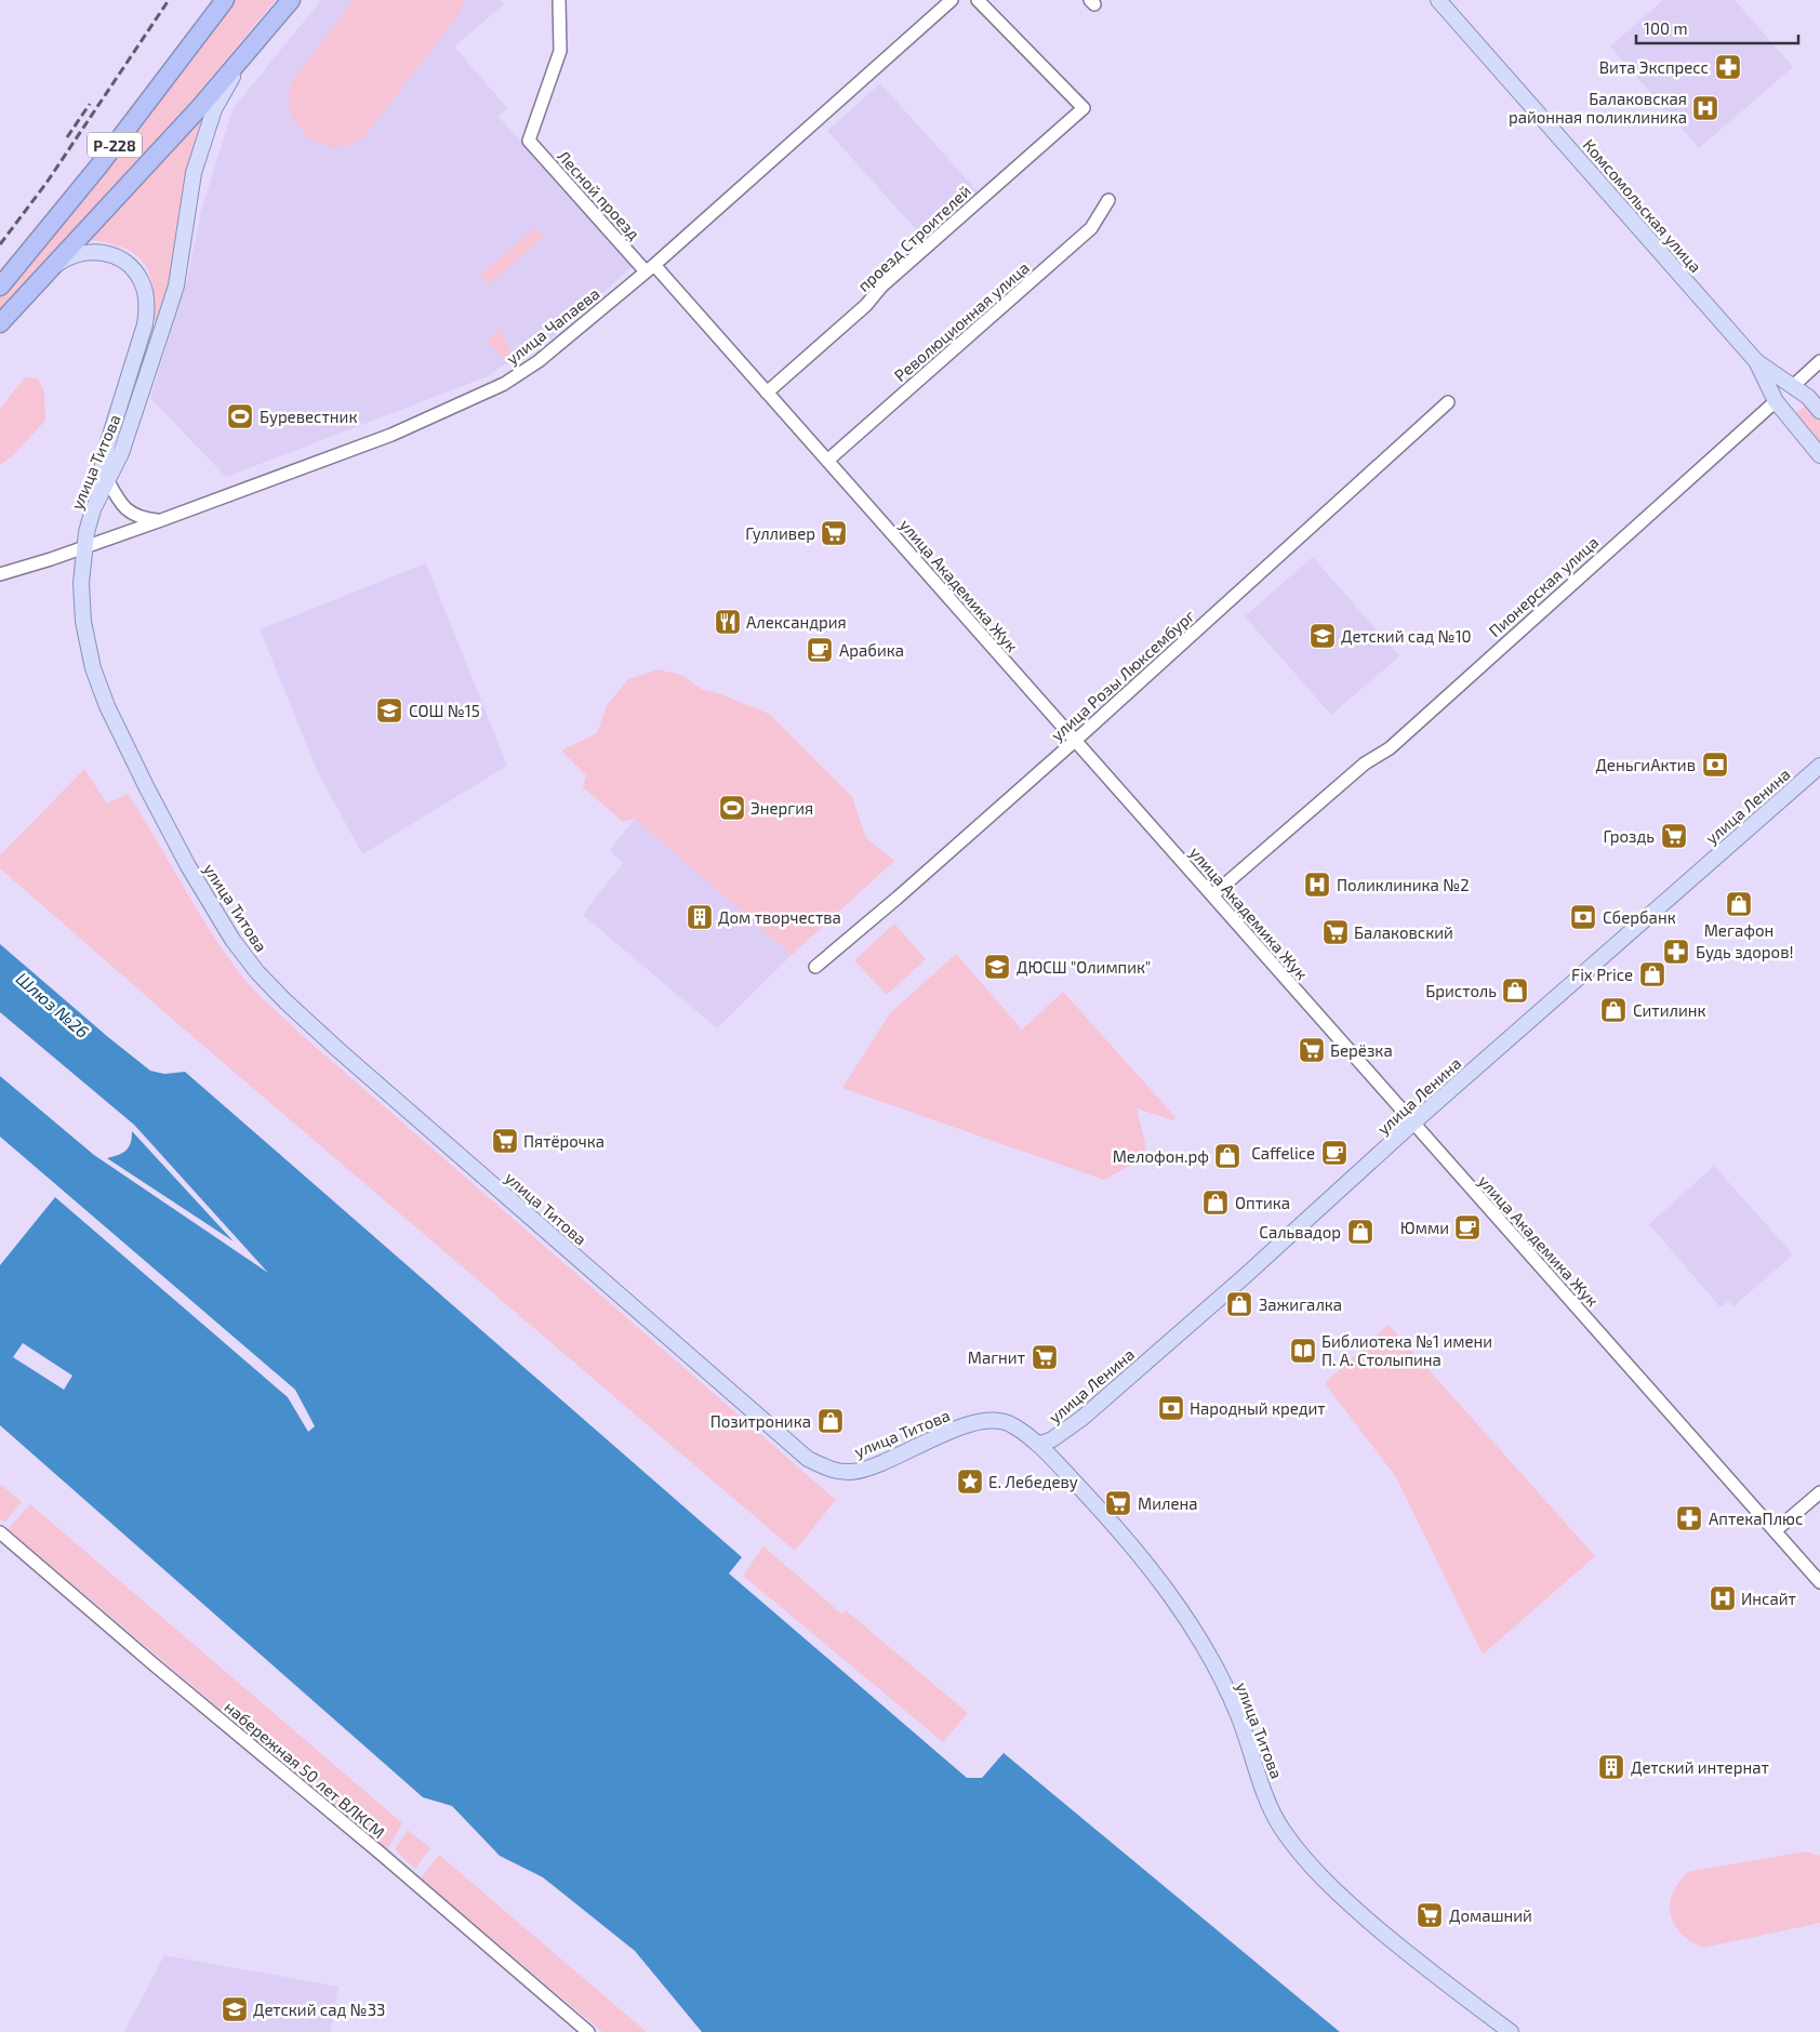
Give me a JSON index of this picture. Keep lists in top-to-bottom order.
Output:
{
  "streets": {
    "highway": ["Р-228"],
    "main road": [
      "Комсомольская улица",
      "улица Титова",
      "Пионерская улица",
      "улица Ленина"
    ],
    "street": [
      "Лесной проезд",
      "проезд Строителей",
      "Революционная улица",
      "улица Чапаева",
      "улица Академика Жук",
      "улица Розы Люксембург",
      "набережная 50 лет ВЛКСМ"
    ]
  },
  "crossings": [
    ["Р-228", "улица Титова"],
    ["Лесной проезд", "улица Чапаева"],
    ["Лесной проезд", "улица Академика Жук"],
    ["Комсомольская улица", "Пионерская улица"],
    ["проезд Строителей", "улица Академика Жук"],
    ["Революционная улица", "улица Академика Жук"],
    ["улица Чапаева", "улица Титова"],
    ["улица Чапаева", "улица Академика Жук"],
    ["улица Титова", "улица Ленина"],
    ["улица Академика Жук", "Пионерская улица"],
    ["улица Академика Жук", "улица Розы Люксембург"],
    ["улица Академика Жук", "улица Ленина"]
  ],
  "water": ["Шлюз №26"],
  "places": {
    "pharmacy": ["Вита Экспресс", "Будь здоров!", "АптекаПлюс"],
    "hospital": ["Балаковская районная поликлиника", "Поликлиника №2", "Инсайт"],
    "sports": ["Буревестник", "Энергия"],
    "supermarket": [
      "Гулливер",
      "Гроздь",
      "Балаковский",
      "Берёзка",
      "Пятёрочка",
      "Магнит",
      "Милена",
      "Домашний"
    ],
    "restaurant": ["Александрия"],
    "school or university": [
      "Детский сад №10",
      "СОШ №15",
      "ДЮСШ \"Олимпик\"",
      "Детский сад №33"
    ],
    "cafe": ["Арабика", "Caffelice", "Юмми"],
    "bank": ["ДеньгиАктив", "Сбербанк", "Народный кредит"],
    "shop": [
      "Мегафон",
      "Fix Price",
      "Бристоль",
      "Ситилинк",
      "Мелофон.рф",
      "Оптика",
      "Сальвадор",
      "Зажигалка",
      "Позитроника"
    ],
    "building": ["Дом творчества", "Детский интернат"],
    "library": ["Библиотека №1 имени П. А. Столыпина"],
    "place": ["Е. Лебедеву"]
  },
  "scale_bar": "100 m"
}
